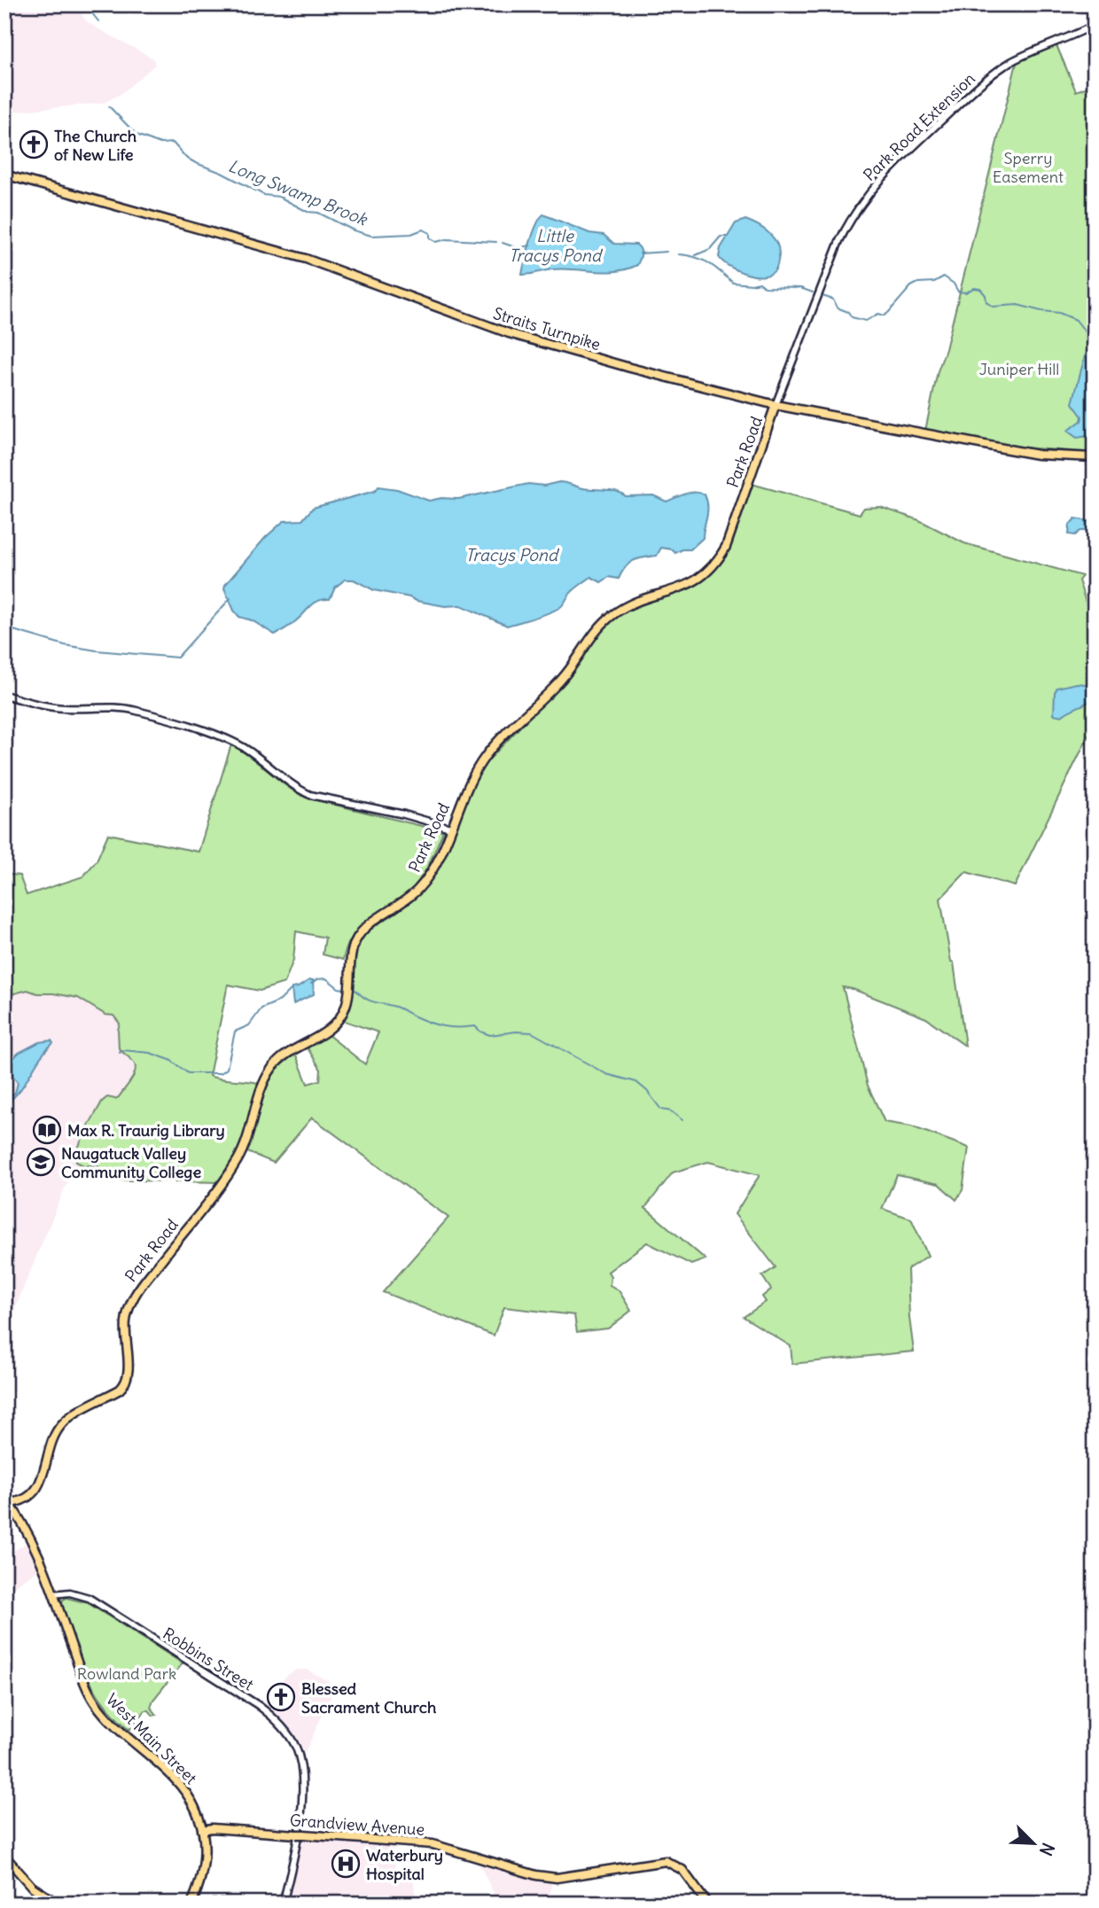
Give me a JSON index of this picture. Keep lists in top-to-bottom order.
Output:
{
  "streets": {
    "main road": [
      "Straits Turnpike",
      "Park Road",
      "West Main Street",
      "Grandview Avenue"
    ],
    "street": ["Park Road Extension", "Robbins Street"]
  },
  "crossings": [
    ["Park Road Extension", "Straits Turnpike"],
    ["Park Road Extension", "Park Road"],
    ["Straits Turnpike", "Park Road"],
    ["Park Road", "West Main Street"],
    ["Robbins Street", "West Main Street"],
    ["West Main Street", "Grandview Avenue"]
  ],
  "water": ["Long Swamp Brook", "Little Tracys Pond", "Tracys Pond"],
  "parks": ["Sperry Easement", "Juniper Hill", "Rowland Park"],
  "places": {
    "church": ["The Church of New Life", "Blessed Sacrament Church"],
    "library": ["Max R. Traurig Library"],
    "school or university": ["Naugatuck Valley Community College"],
    "hospital": ["Waterbury Hospital"]
  },
  "north": "bottom right"
}
